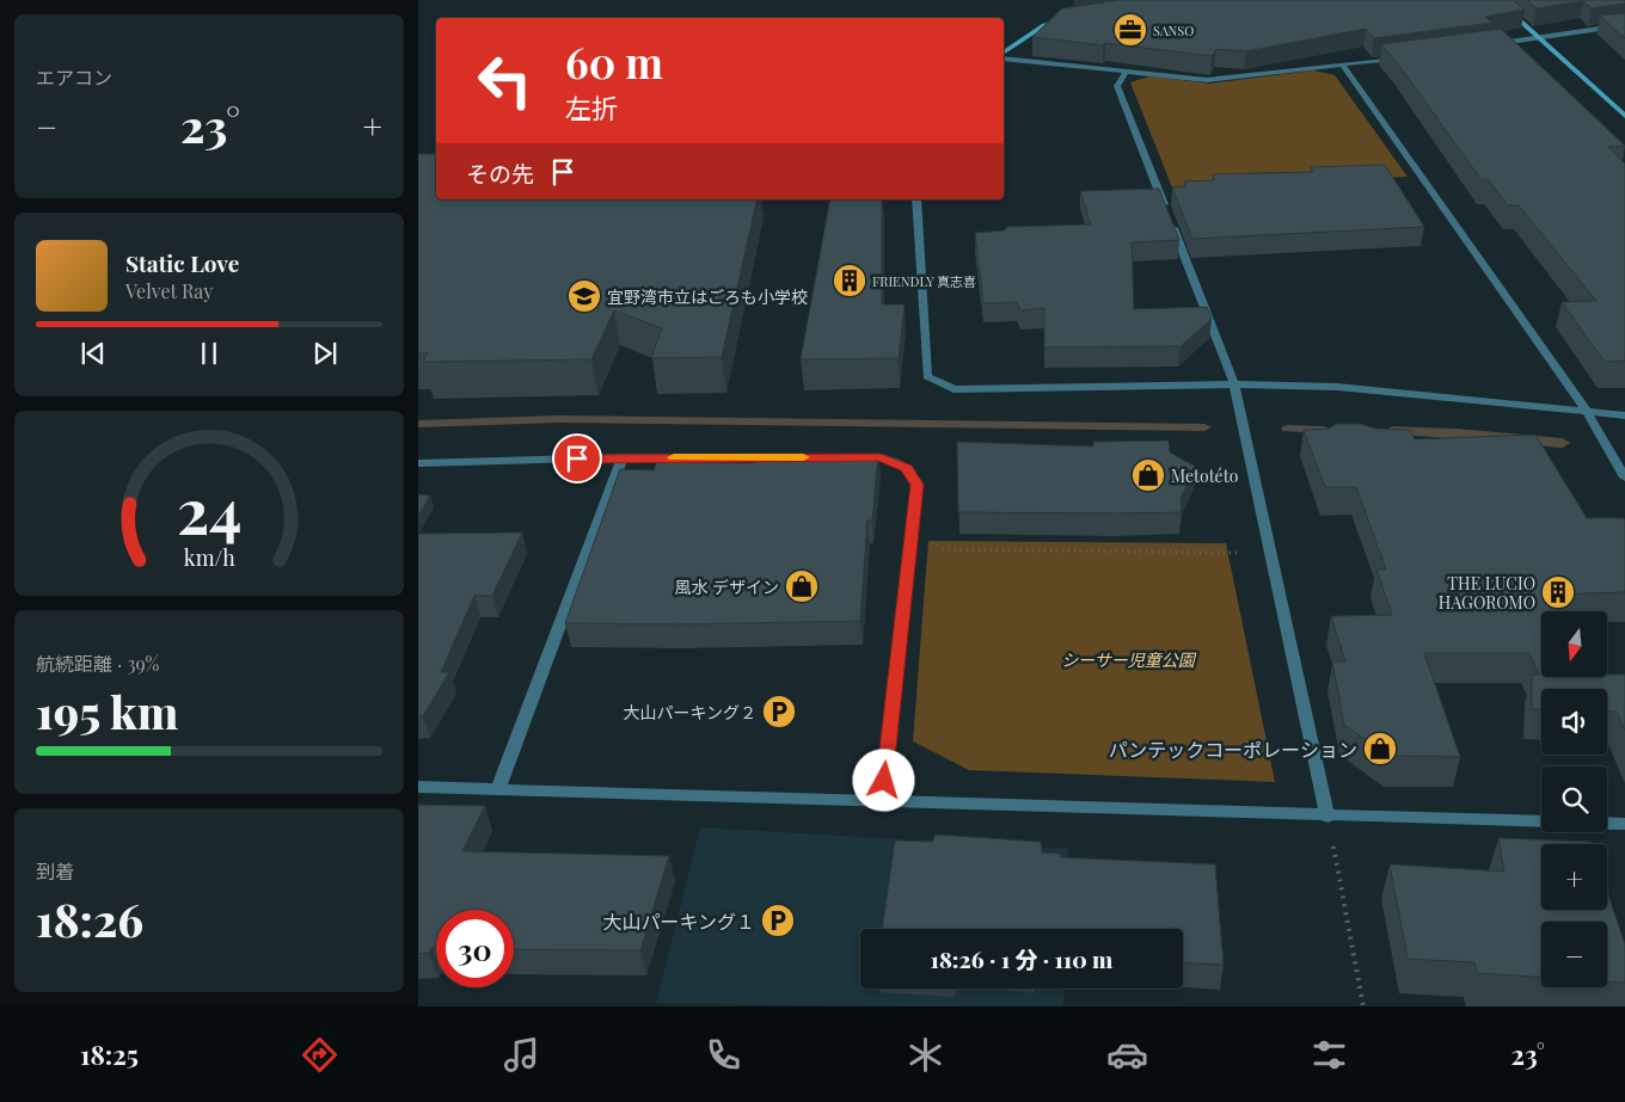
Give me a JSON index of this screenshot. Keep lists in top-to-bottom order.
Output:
{
  "parks": ["シーサー児童公園"],
  "places": {
    "office": ["SANSO"],
    "building": ["FRIENDLY 真志喜", "THE LUCIO HAGOROMO"],
    "school or university": ["宜野湾市立はごろも小学校"],
    "shop": ["Metotéto", "風水 デザイン", "パンテックコーポレーション"],
    "parking": ["大山パーキング２", "大山パーキング１"]
  },
  "north": "bottom",
  "page": {
    "tile": [
      "エアコン",
      ["航続距離 · 39%", "195 km"],
      ["到着", "18:26"]
    ],
    "turn": ["60 m", "左折"],
    "heat": ["−", "23°", "+"],
    "then": "その先",
    "song": ["Static Love", "Velvet Ray"],
    "map_buttons": ["+", "−"],
    "limit": "30",
    "trip": "18:26 · 1 分 · 110 m",
    "tabs": ["18:25", "23°"],
    "gauge": ["24", "km/h"]
  }
}
